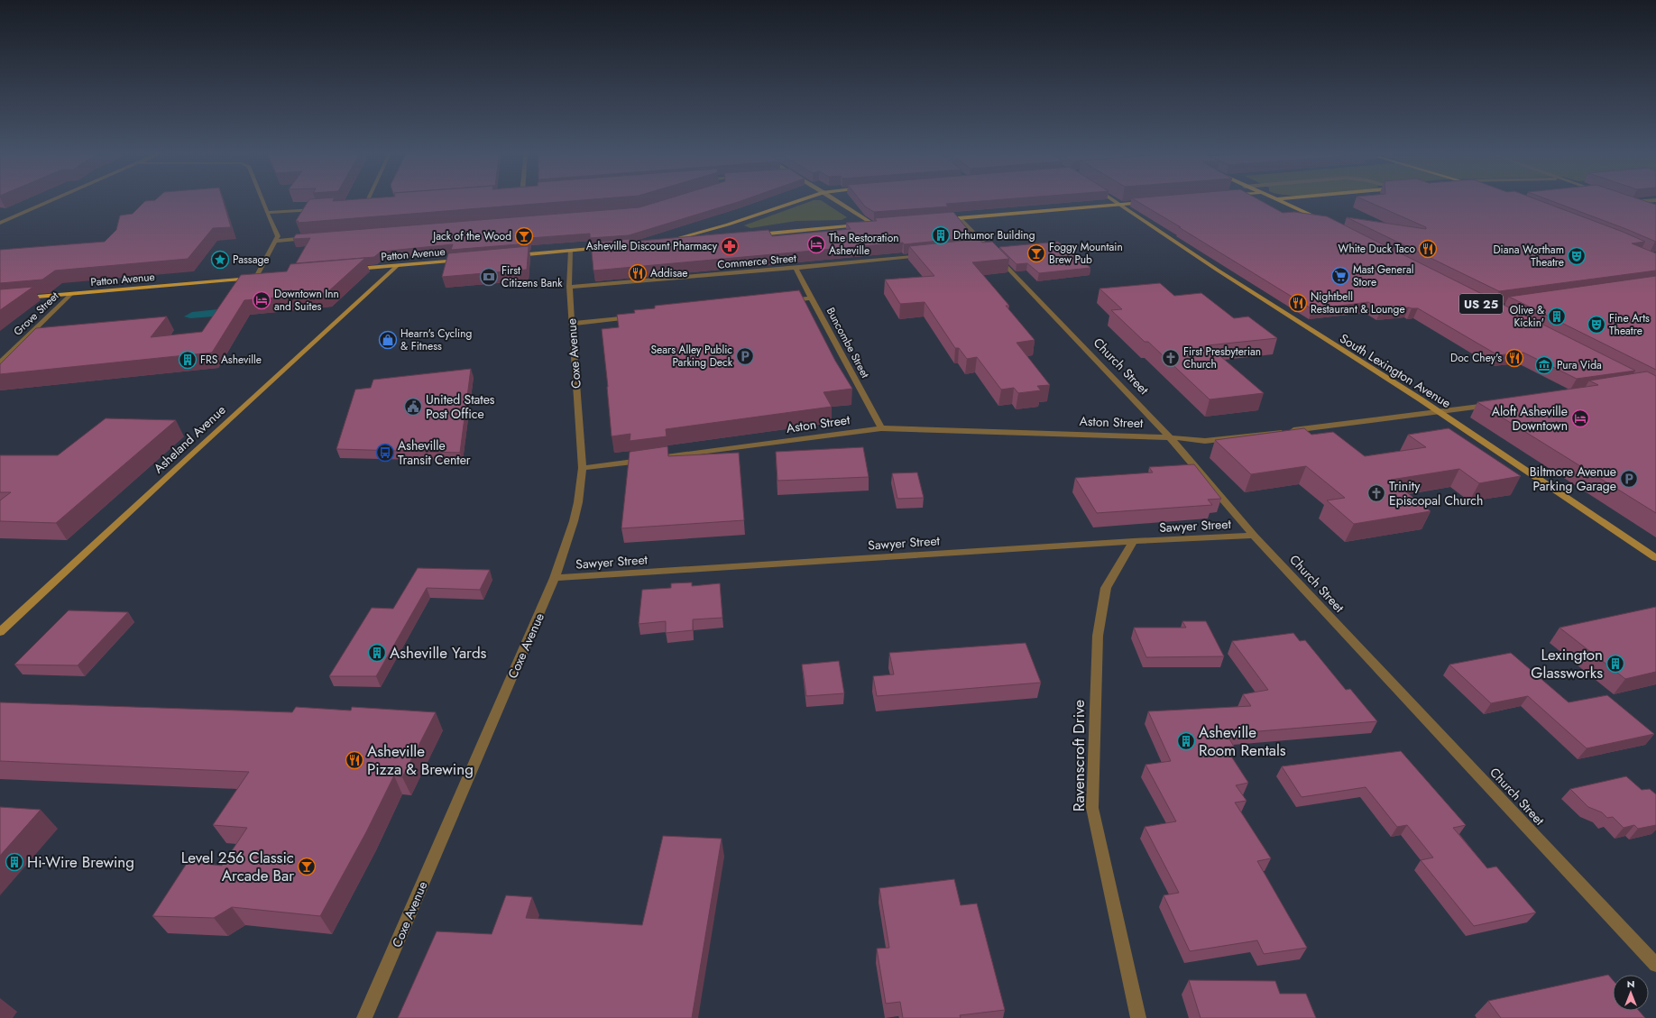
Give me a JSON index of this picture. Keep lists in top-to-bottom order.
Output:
{
  "streets": {
    "main road": ["Patton Avenue", "South Lexington Avenue", "Asheland Avenue"],
    "street": [
      "Commerce Street",
      "Grove Street",
      "Buncombe Street",
      "Coxe Avenue",
      "Church Street",
      "Aston Street",
      "Sawyer Street",
      "Ravenscroft Drive"
    ]
  },
  "crossings": [
    ["Patton Avenue", "Grove Street"],
    ["Patton Avenue", "Asheland Avenue"],
    ["Commerce Street", "Buncombe Street"],
    ["Commerce Street", "Coxe Avenue"],
    ["Buncombe Street", "Aston Street"],
    ["Coxe Avenue", "Aston Street"],
    ["Coxe Avenue", "Sawyer Street"],
    ["Church Street", "Aston Street"],
    ["Church Street", "Sawyer Street"],
    ["South Lexington Avenue", "Aston Street"],
    ["Sawyer Street", "Ravenscroft Drive"]
  ],
  "places": {
    "building": [
      "Drhumor Building",
      "Olive & Kickin'",
      "FRS Asheville",
      "Asheville Yards",
      "Lexington Glassworks",
      "Asheville Room Rentals",
      "Hi-Wire Brewing"
    ],
    "bar": ["Jack of the Wood", "Foggy Mountain Brew Pub", "Level 256 Classic Arcade Bar"],
    "hotel": ["The Restoration Asheville", "Downtown Inn and Suites", "Aloft Asheville Downtown"],
    "pharmacy": ["Asheville Discount Pharmacy"],
    "restaurant": [
      "White Duck Taco",
      "Addisae",
      "Nightbell Restaurant & Lounge",
      "Doc Chey's",
      "Asheville Pizza & Brewing"
    ],
    "theatre": ["Diana Wortham Theatre", "Fine Arts Theatre"],
    "place": ["Passage"],
    "supermarket": ["Mast General Store"],
    "bank": ["First Citizens Bank"],
    "shop": ["Hearn's Cycling & Fitness"],
    "parking": ["Sears Alley Public Parking Deck", "Biltmore Avenue Parking Garage"],
    "church": ["First Presbyterian Church", "Trinity Episcopal Church"],
    "museum": ["Pura Vida"],
    "public building": ["United States Post Office"],
    "bus stop": ["Asheville Transit Center"]
  },
  "north": "top"
}
